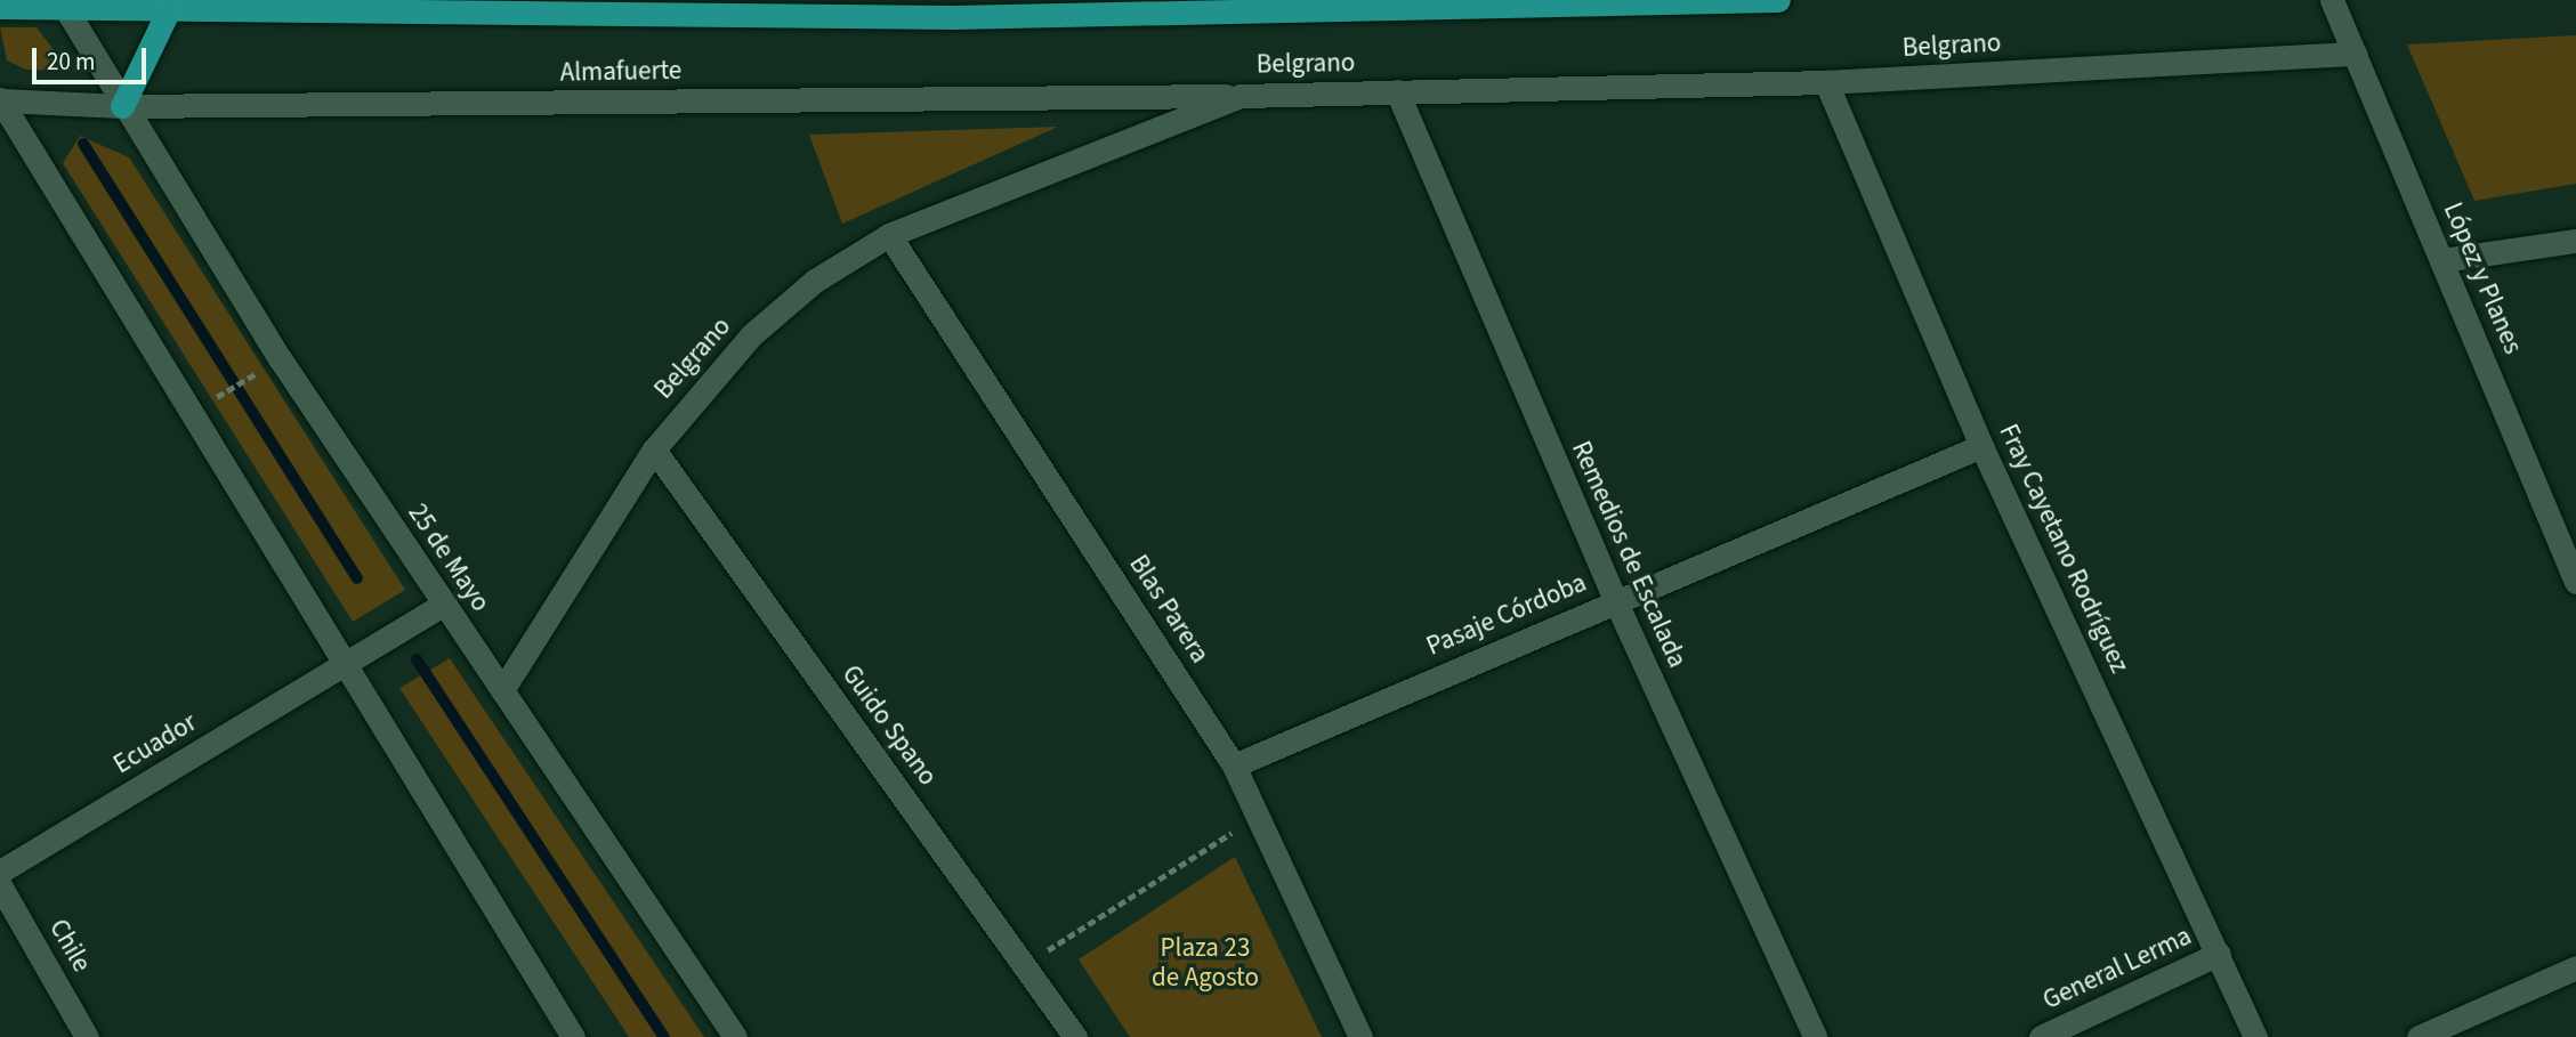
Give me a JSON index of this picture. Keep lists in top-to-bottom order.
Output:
{
  "streets": {
    "street": [
      "Belgrano",
      "Almafuerte",
      "López y Planes",
      "Fray Cayetano Rodríguez",
      "Remedios de Escalada",
      "25 de Mayo",
      "Blas Parera",
      "Pasaje Córdoba",
      "Guido Spano",
      "Ecuador",
      "Chile",
      "General Lerma"
    ]
  },
  "crossings": [
    ["Belgrano", "Almafuerte"],
    ["Belgrano", "López y Planes"],
    ["Belgrano", "Fray Cayetano Rodríguez"],
    ["Belgrano", "Remedios de Escalada"],
    ["Belgrano", "25 de Mayo"],
    ["Belgrano", "Blas Parera"],
    ["Belgrano", "Guido Spano"],
    ["Almafuerte", "25 de Mayo"],
    ["Fray Cayetano Rodríguez", "Pasaje Córdoba"],
    ["Fray Cayetano Rodríguez", "General Lerma"],
    ["Remedios de Escalada", "Pasaje Córdoba"],
    ["25 de Mayo", "Ecuador"],
    ["Blas Parera", "Pasaje Córdoba"]
  ],
  "parks": ["Plaza 23 de Agosto"],
  "scale_bar": "20 m"
}
